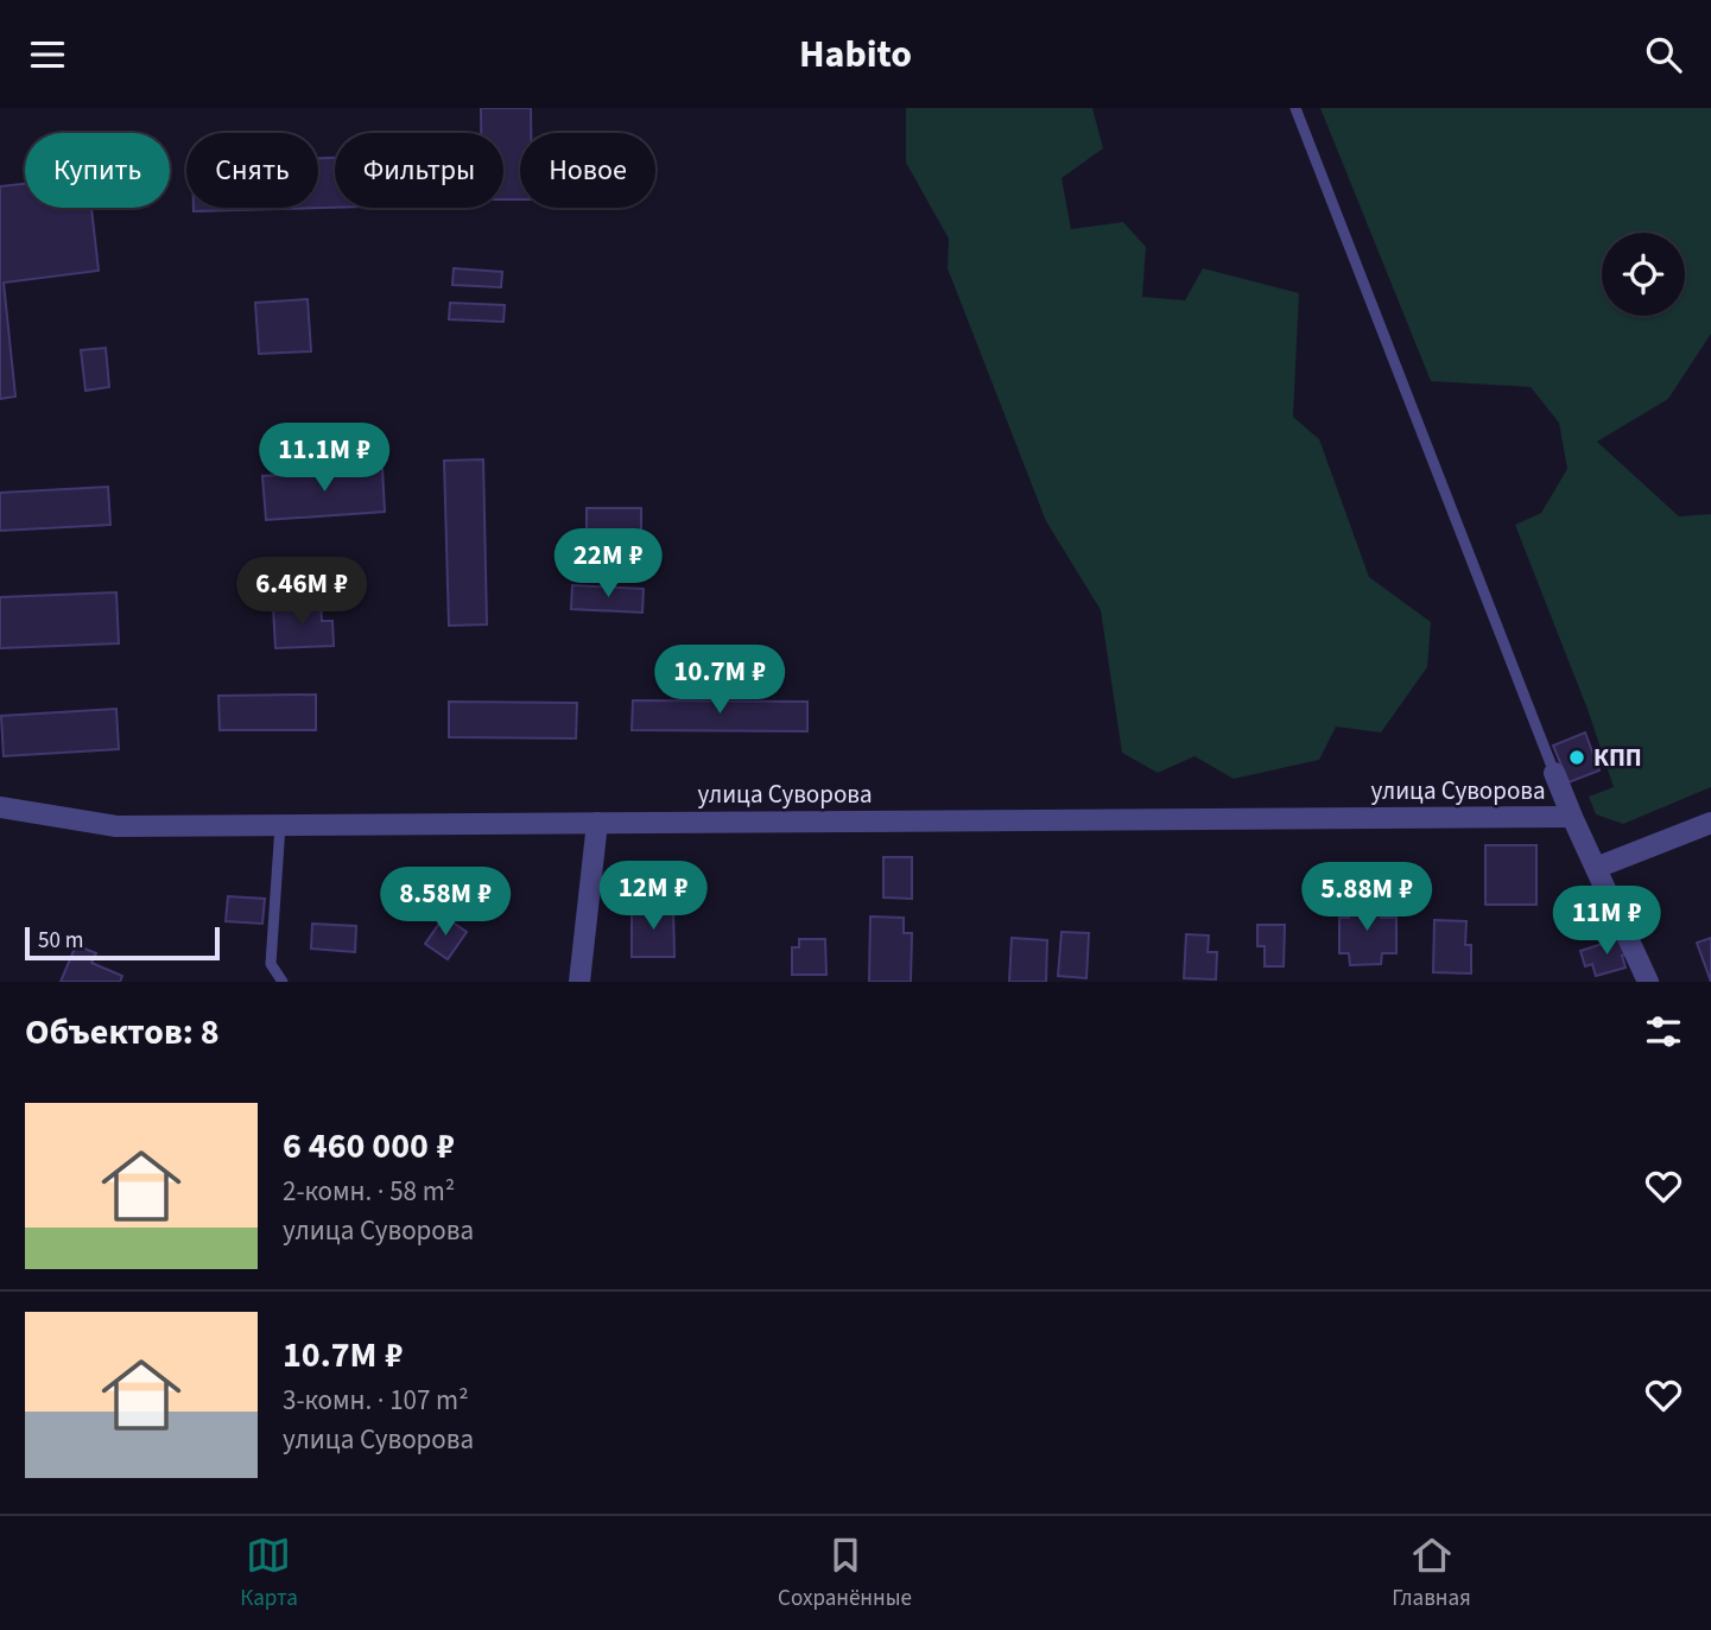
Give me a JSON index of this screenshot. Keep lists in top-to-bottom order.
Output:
{
  "streets": {
    "street": ["улица Суворова"]
  },
  "places": ["КПП"],
  "scale_bar": "50 m",
  "page": {
    "header": "Habito",
    "chip": [
      "Купить",
      "Снять",
      "Фильтры",
      "Новое"
    ],
    "price": [
      "11.1M ₽",
      "22M ₽",
      "6.46M ₽",
      "10.7M ₽",
      "12M ₽",
      "5.88M ₽",
      "8.58M ₽",
      "11M ₽"
    ],
    "scale": "50 m",
    "heading": "Объектов: 8",
    "list": [
      {
        "name": "6 460 000 ₽",
        "note": "2-комн. · 58 m² · улица Суворова"
      },
      {
        "name": "10.7M ₽",
        "note": "3-комн. · 107 m² · улица Суворова"
      }
    ],
    "tabs": ["Карта", "Сохранённые", "Главная"]
  }
}
